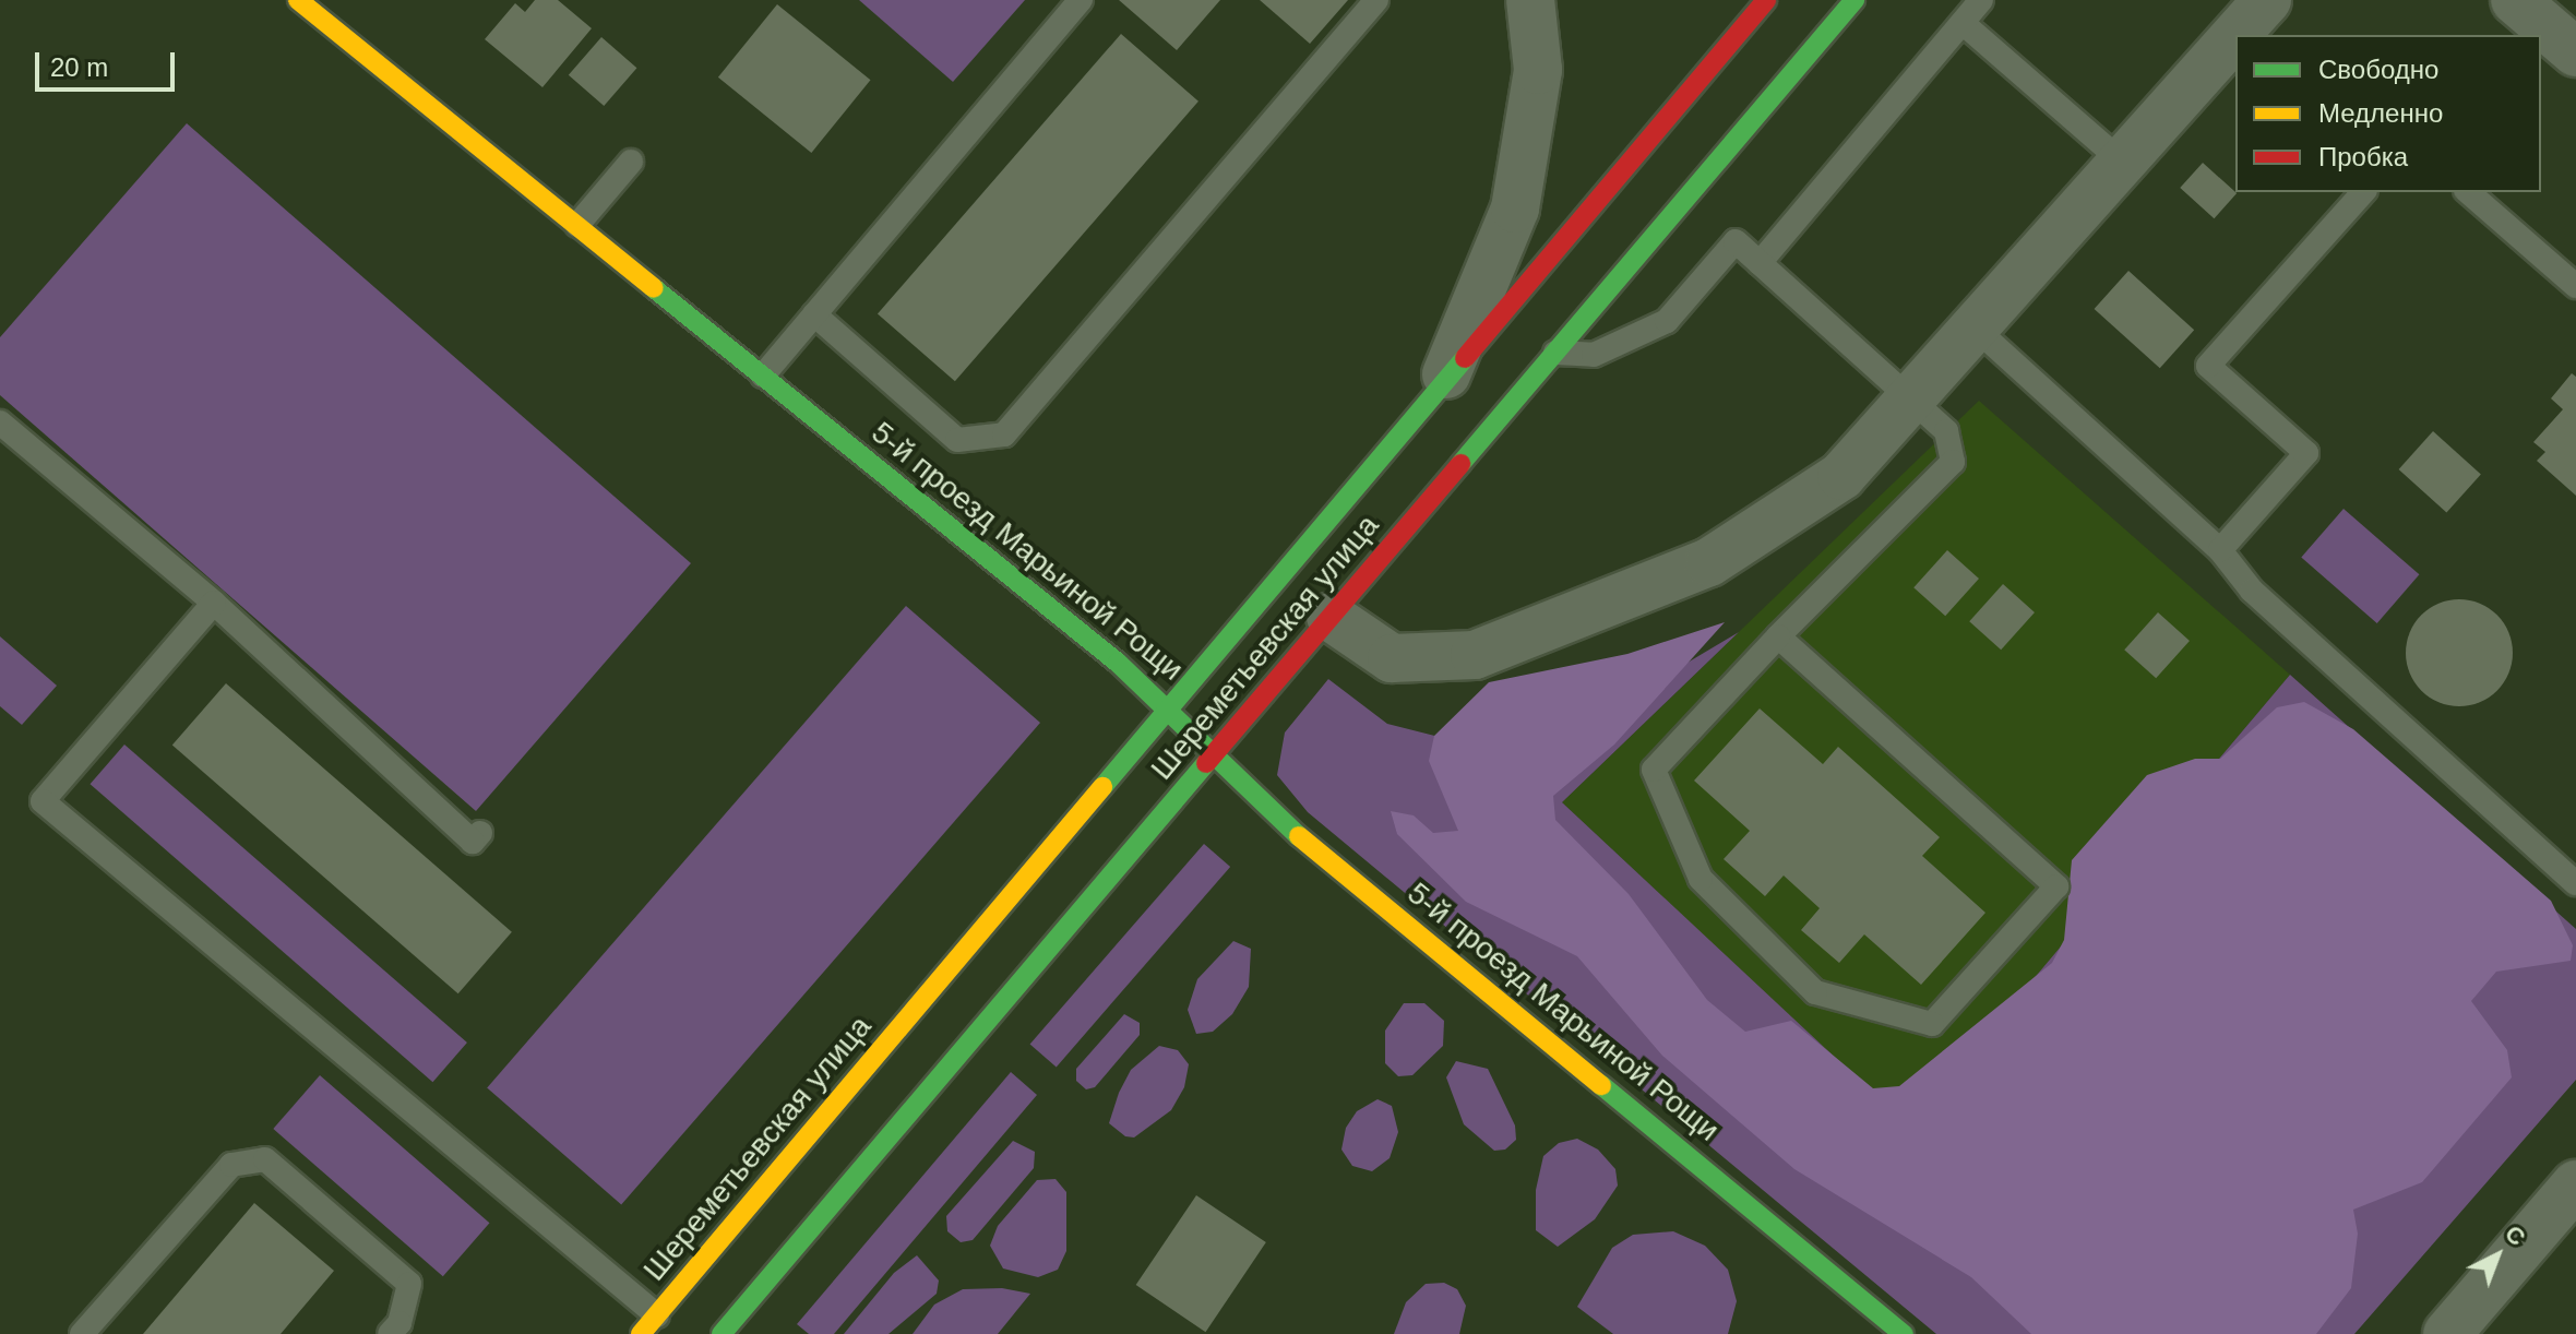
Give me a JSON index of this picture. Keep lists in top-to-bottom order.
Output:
{
  "streets": {
    "main road": ["5-й проезд Марьиной Рощи", "Шереметьевская улица"]
  },
  "crossings": [
    ["5-й проезд Марьиной Рощи", "Шереметьевская улица"]
  ],
  "legend": ["Свободно", "Медленно", "Пробка"],
  "scale_bar": "20 m",
  "north": "top right"
}
